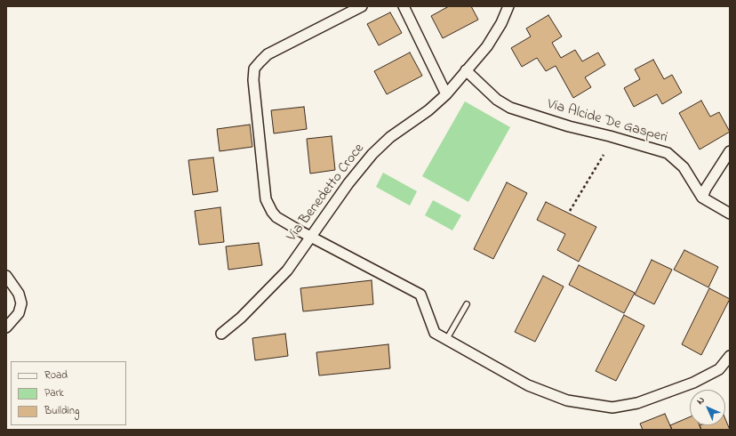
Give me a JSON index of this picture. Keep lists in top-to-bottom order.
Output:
{
  "streets": {
    "street": ["Via Alcide De Gasperi", "Via Benedetto Croce"]
  },
  "crossings": [
    ["Via Alcide De Gasperi", "Via Benedetto Croce"]
  ],
  "legend": ["Road", "Park", "Building"],
  "north": "top left"
}
